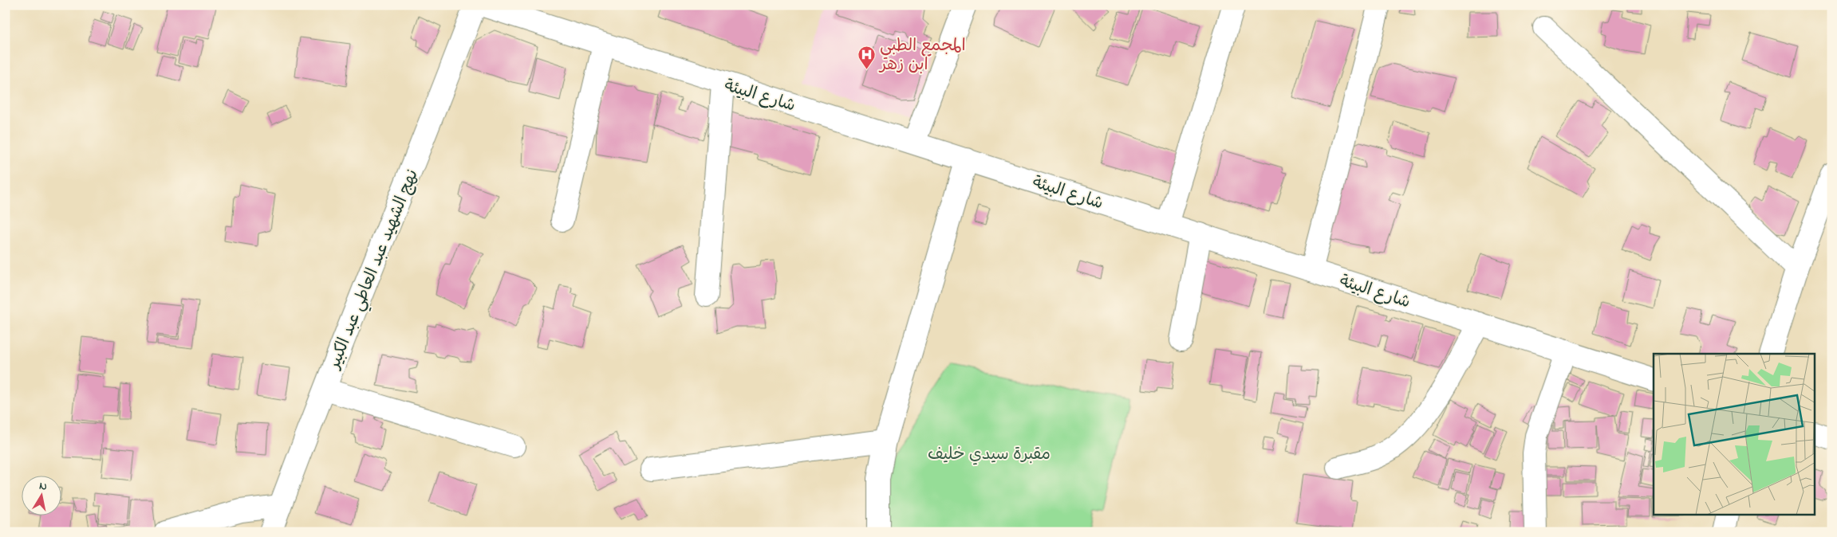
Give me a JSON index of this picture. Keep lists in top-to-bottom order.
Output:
{
  "streets": {
    "street": ["شارع البيئة", "نهج الشهيد عبد العاطي عبد الكبير"]
  },
  "parks": ["مقبرة سيدي خليف"],
  "places": {
    "hospital": ["المجمع الطبي ابن زهر"]
  },
  "north": "top"
}
